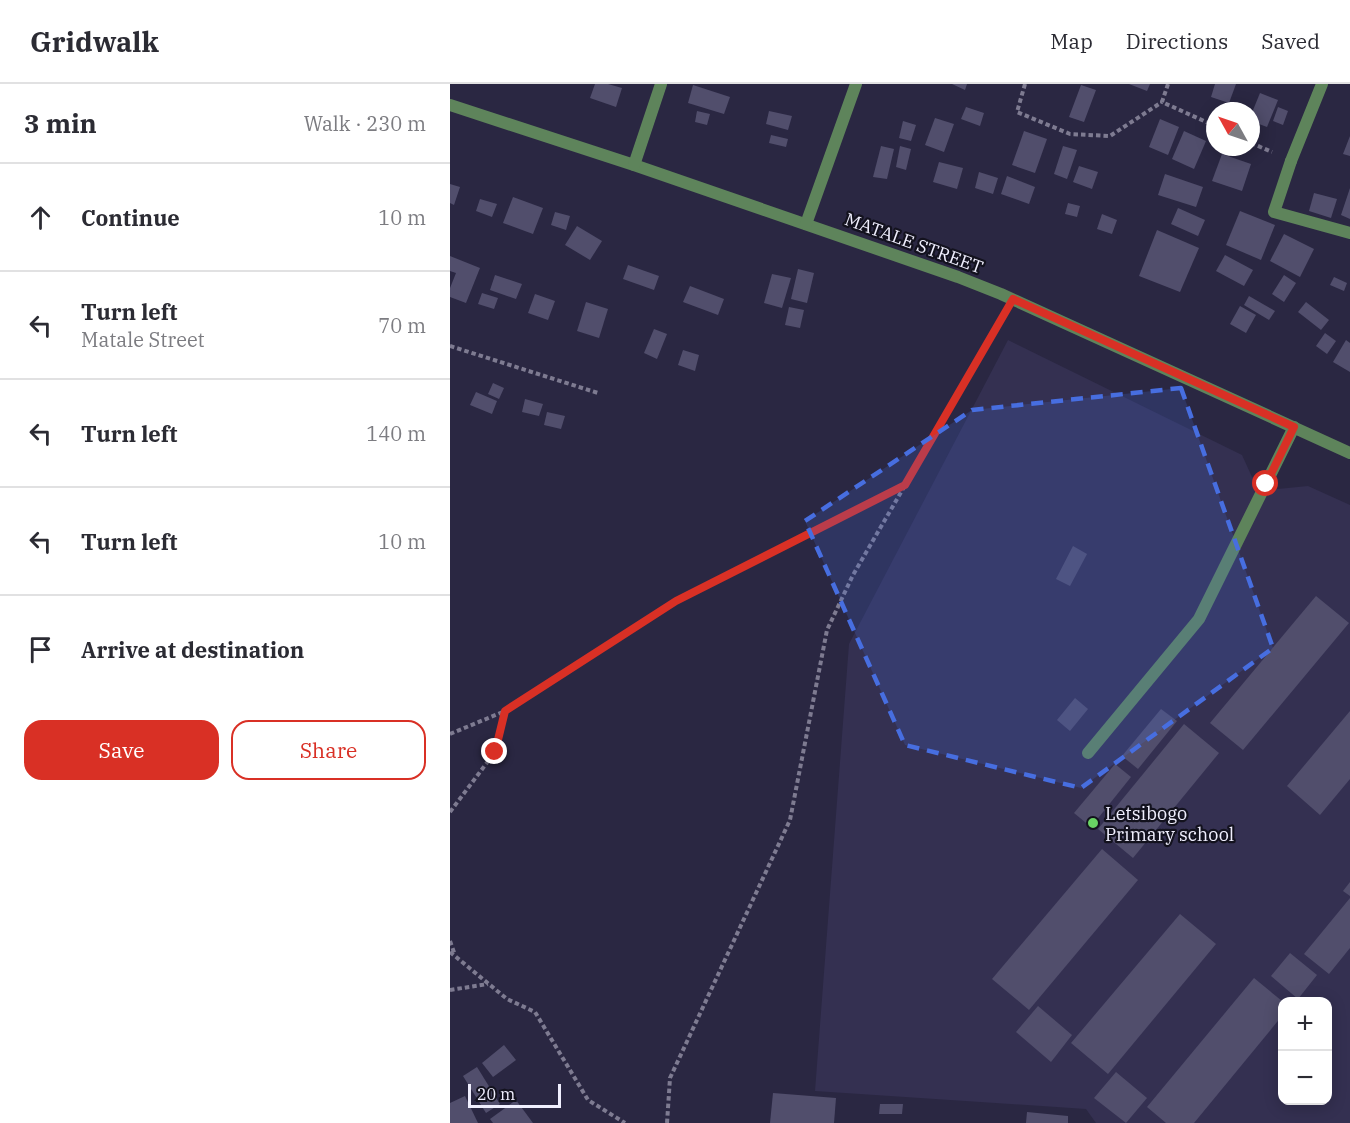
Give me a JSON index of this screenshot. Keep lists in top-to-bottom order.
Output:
{
  "streets": {
    "street": ["MATALE STREET"]
  },
  "places": ["Letsibogo Primary school"],
  "scale_bar": "20 m",
  "north": "top left",
  "page": {
    "header": "Gridwalk",
    "nav": ["Map", "Directions", "Saved"],
    "heading": ["3 min", "Walk · 230 m"],
    "list": [
      ["Continue", "10 m"],
      ["Turn left", "Matale Street", "70 m"],
      ["Turn left", "140 m"],
      ["Turn left", "10 m"],
      "Arrive at destination"
    ],
    "buttons": ["Save", "Share"],
    "map_buttons": ["+", "−"],
    "scale": "20 m"
  }
}
